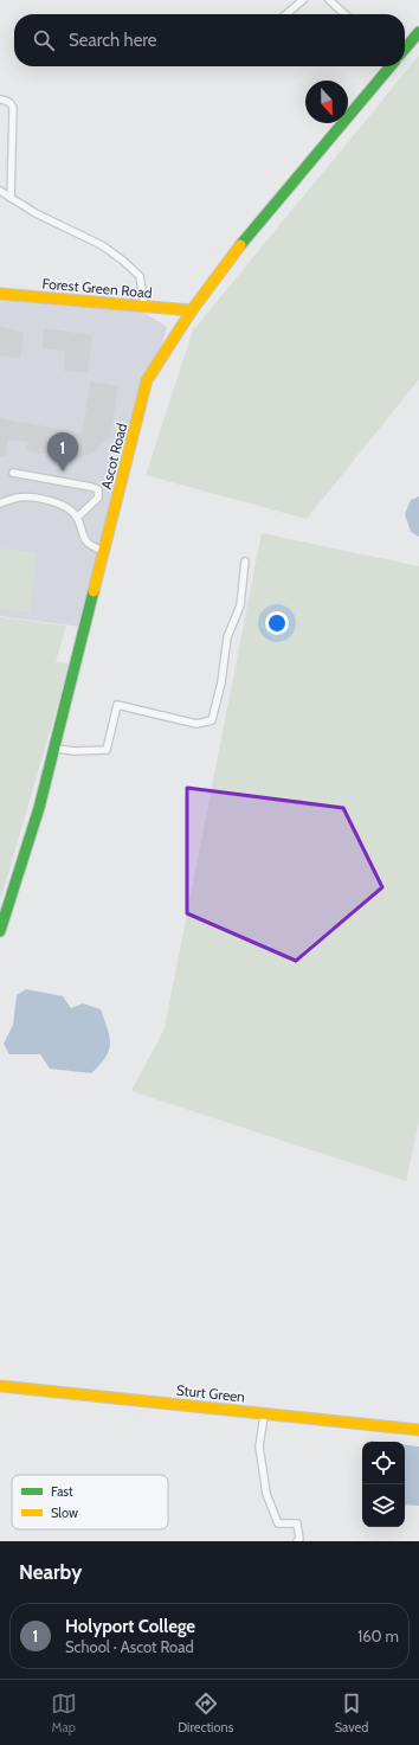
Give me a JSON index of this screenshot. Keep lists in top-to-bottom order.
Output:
{
  "streets": {
    "main road": ["Forest Green Road", "Ascot Road", "Sturt Green"]
  },
  "crossings": [
    ["Forest Green Road", "Ascot Road"]
  ],
  "legend": ["Fast", "Slow"],
  "north": "bottom",
  "page": {
    "search": "Search here",
    "pins": "1",
    "heading": "Nearby",
    "list": [
      {
        "mark": "1",
        "name": "Holyport College",
        "note": "School · Ascot Road",
        "value": "160 m"
      }
    ],
    "nav": ["Map", "Directions", "Saved"]
  }
}
